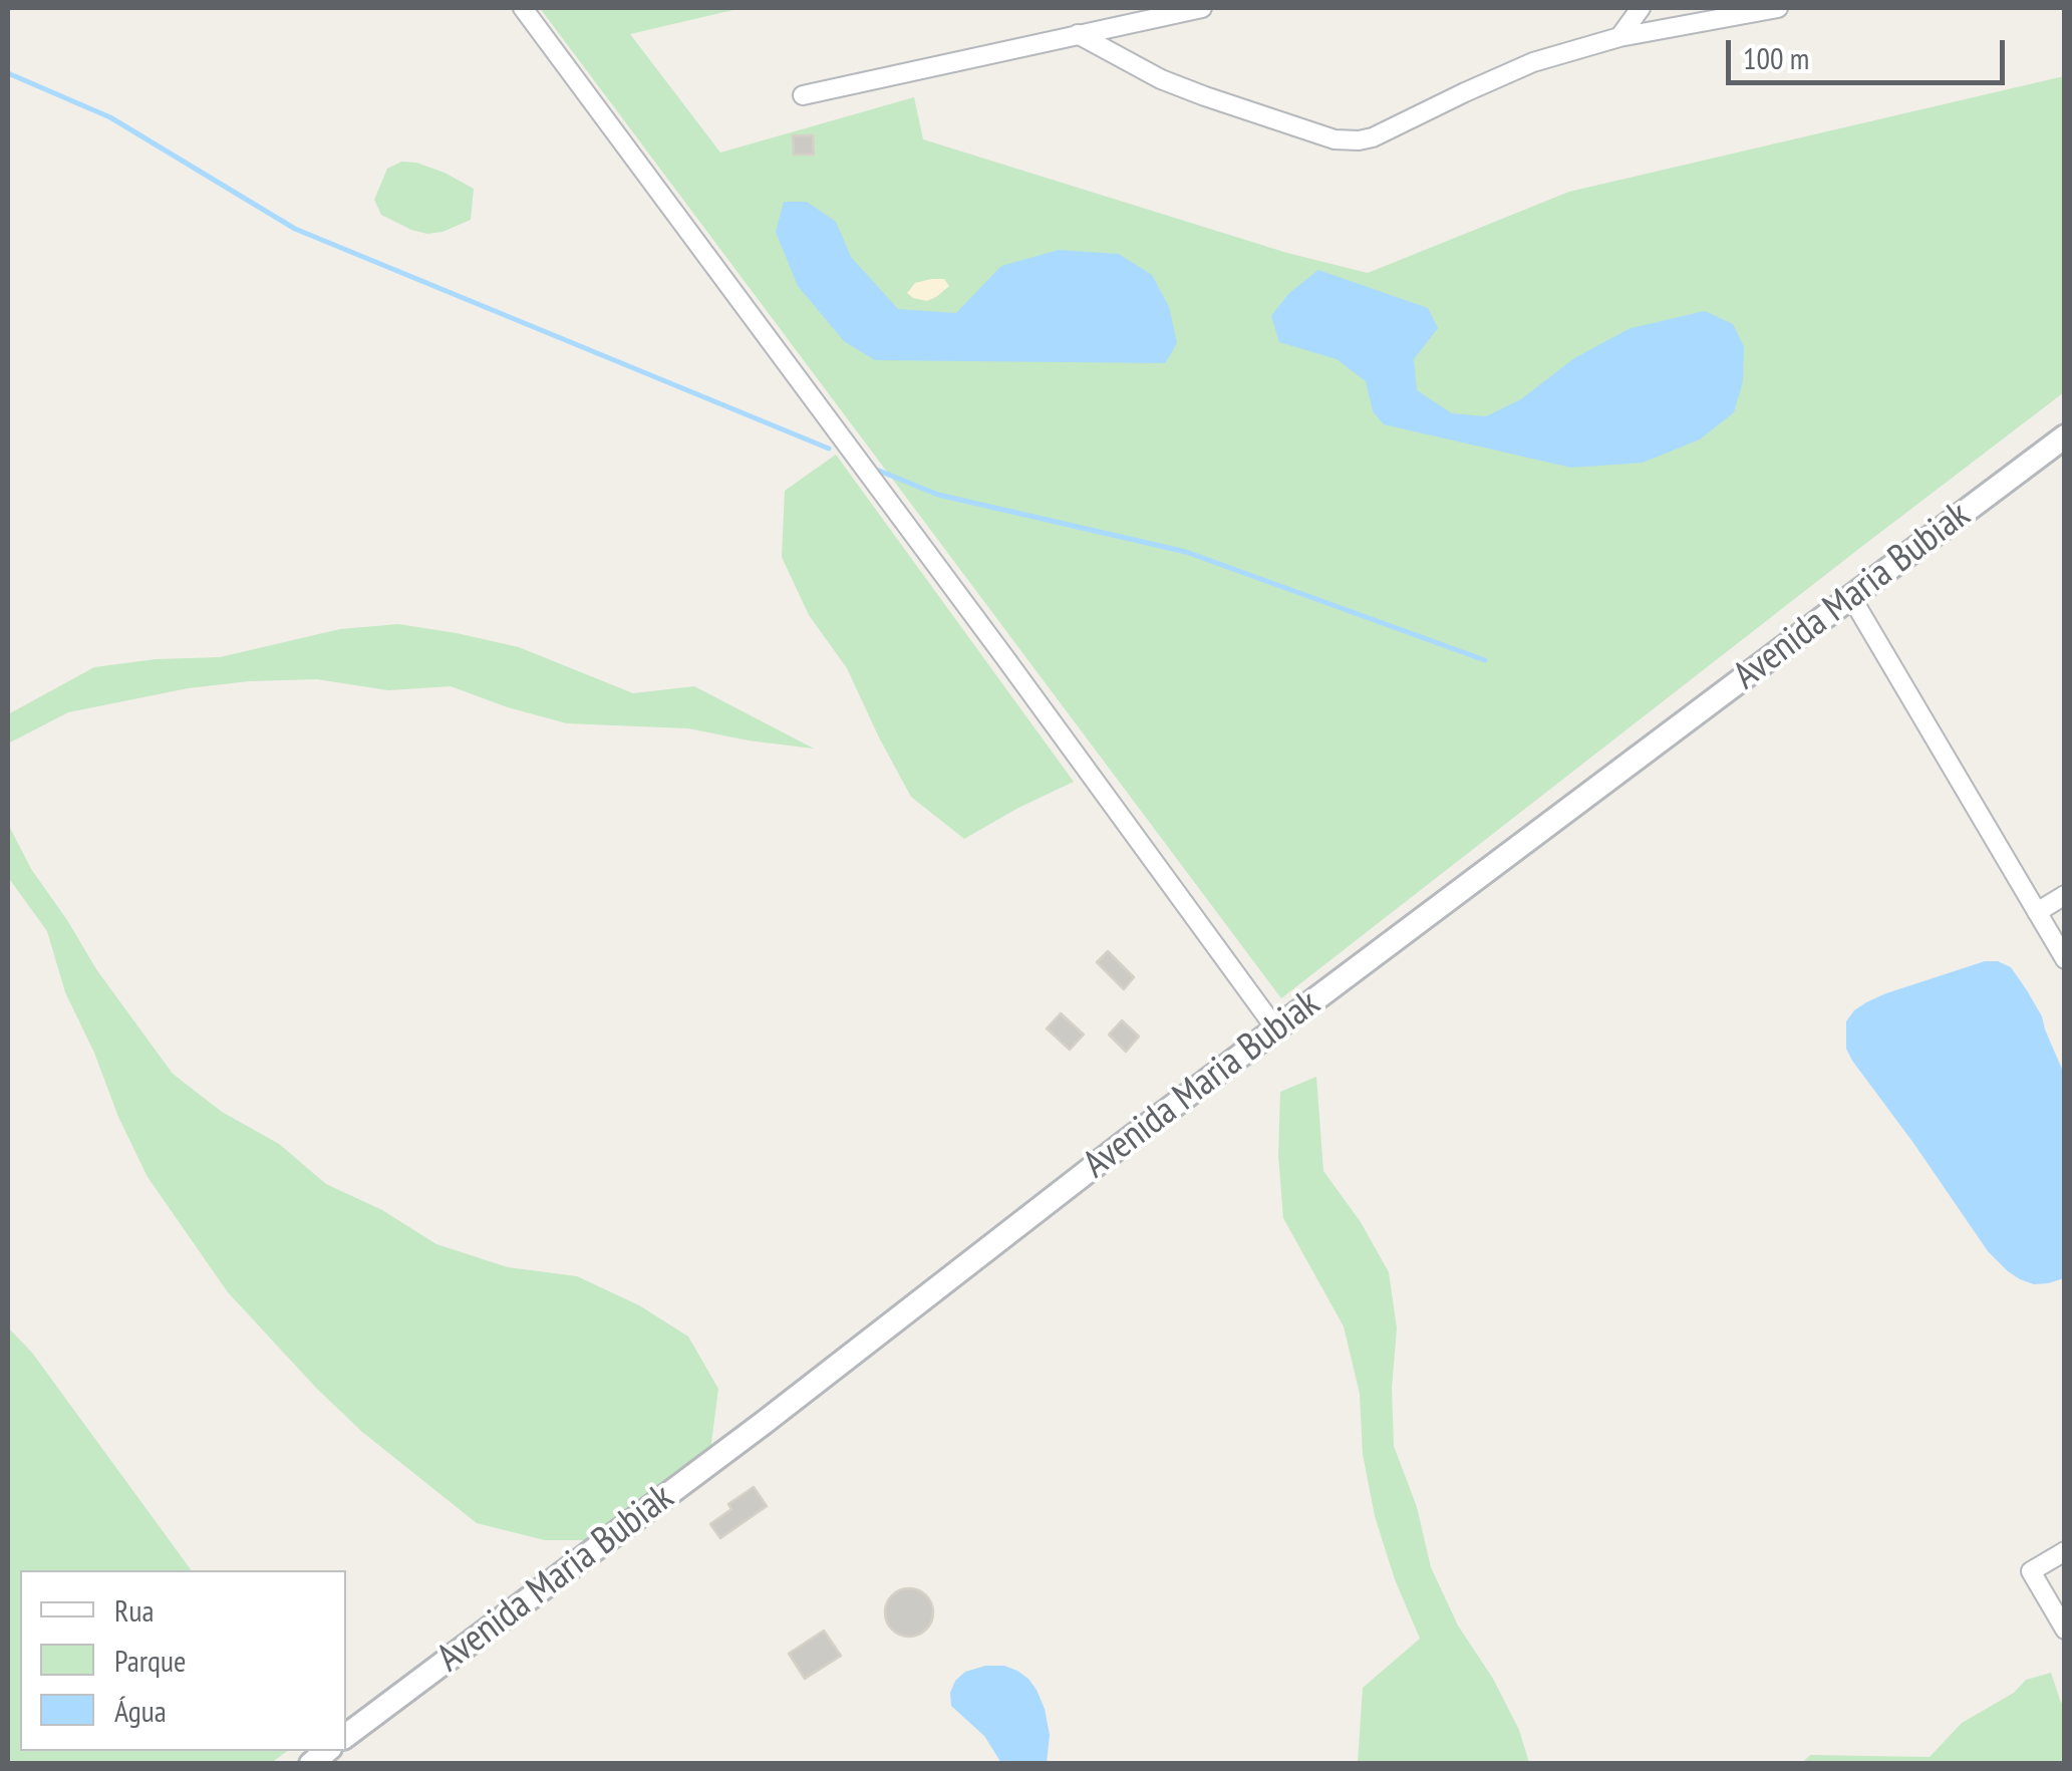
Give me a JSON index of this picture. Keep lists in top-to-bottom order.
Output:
{
  "streets": {
    "street": ["Avenida Maria Bubiak"]
  },
  "legend": ["Rua", "Parque", "Água"],
  "scale_bar": "100 m"
}
